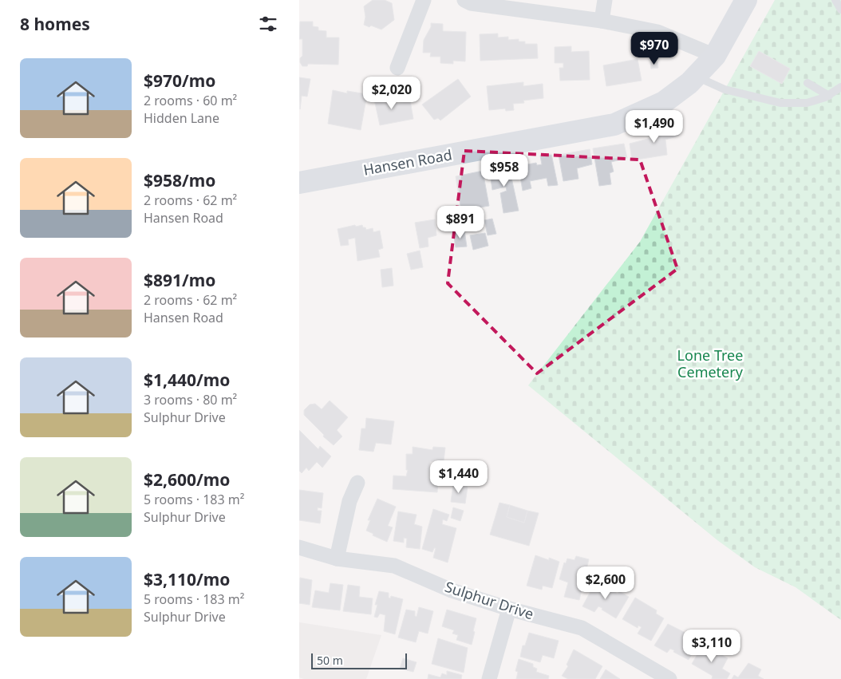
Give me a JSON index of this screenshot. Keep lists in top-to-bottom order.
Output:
{
  "streets": {
    "street": ["Hansen Road", "Sulphur Drive"]
  },
  "parks": ["Lone Tree Cemetery"],
  "scale_bar": "50 m",
  "page": {
    "heading": "8 homes",
    "price": [
      "$970",
      "$2,020",
      "$1,490",
      "$958",
      "$891",
      "$1,440",
      "$2,600",
      "$3,110"
    ],
    "list": [
      {
        "name": "$970/mo",
        "note": "2 rooms · 60 m² · Hidden Lane"
      },
      {
        "name": "$958/mo",
        "note": "2 rooms · 62 m² · Hansen Road"
      },
      {
        "name": "$891/mo",
        "note": "2 rooms · 62 m² · Hansen Road"
      },
      {
        "name": "$1,440/mo",
        "note": "3 rooms · 80 m² · Sulphur Drive"
      },
      {
        "name": "$2,600/mo",
        "note": "5 rooms · 183 m² · Sulphur Drive"
      },
      {
        "name": "$3,110/mo",
        "note": "5 rooms · 183 m² · Sulphur Drive"
      }
    ],
    "scale": "50 m"
  }
}
